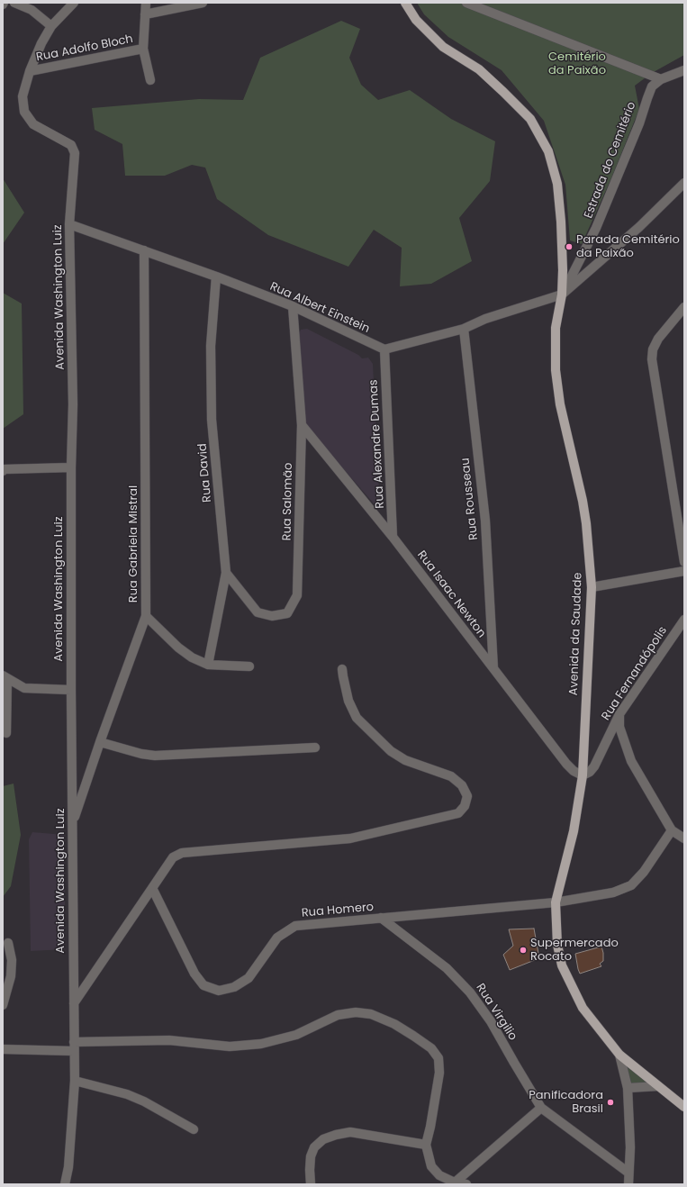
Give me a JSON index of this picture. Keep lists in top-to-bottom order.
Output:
{
  "streets": {
    "main road": ["Avenida da Saudade"],
    "street": [
      "Rua Adolfo Bloch",
      "Estrada do Cemitério",
      "Avenida Washington Luiz",
      "Rua Albert Einstein",
      "Rua Alexandre Dumas",
      "Rua David",
      "Rua Rousseau",
      "Rua Salomão",
      "Rua Gabriela Mistral",
      "Rua Isaac Newton",
      "Rua Fernandópolis",
      "Rua Homero",
      "Rua Virgilio"
    ]
  },
  "crossings": [
    ["Rua Adolfo Bloch", "Avenida Washington Luiz"],
    ["Estrada do Cemitério", "Avenida da Saudade"],
    ["Avenida Washington Luiz", "Rua Albert Einstein"],
    ["Avenida Washington Luiz", "Rua Gabriela Mistral"],
    ["Rua Albert Einstein", "Rua Alexandre Dumas"],
    ["Rua Albert Einstein", "Rua David"],
    ["Rua Albert Einstein", "Rua Salomão"],
    ["Rua Albert Einstein", "Rua Gabriela Mistral"],
    ["Rua Alexandre Dumas", "Rua Isaac Newton"],
    ["Rua David", "Rua Salomão"],
    ["Rua Rousseau", "Rua Isaac Newton"],
    ["Rua Salomão", "Rua Isaac Newton"],
    ["Rua Isaac Newton", "Avenida da Saudade"],
    ["Rua Isaac Newton", "Rua Fernandópolis"],
    ["Avenida da Saudade", "Rua Fernandópolis"],
    ["Avenida da Saudade", "Rua Homero"],
    ["Rua Homero", "Rua Virgilio"]
  ],
  "parks": ["Cemitério da Paixão"],
  "places": ["Parada Cemitério da Paixão", "Supermercado Rocato", "Panificadora Brasil"]
}
